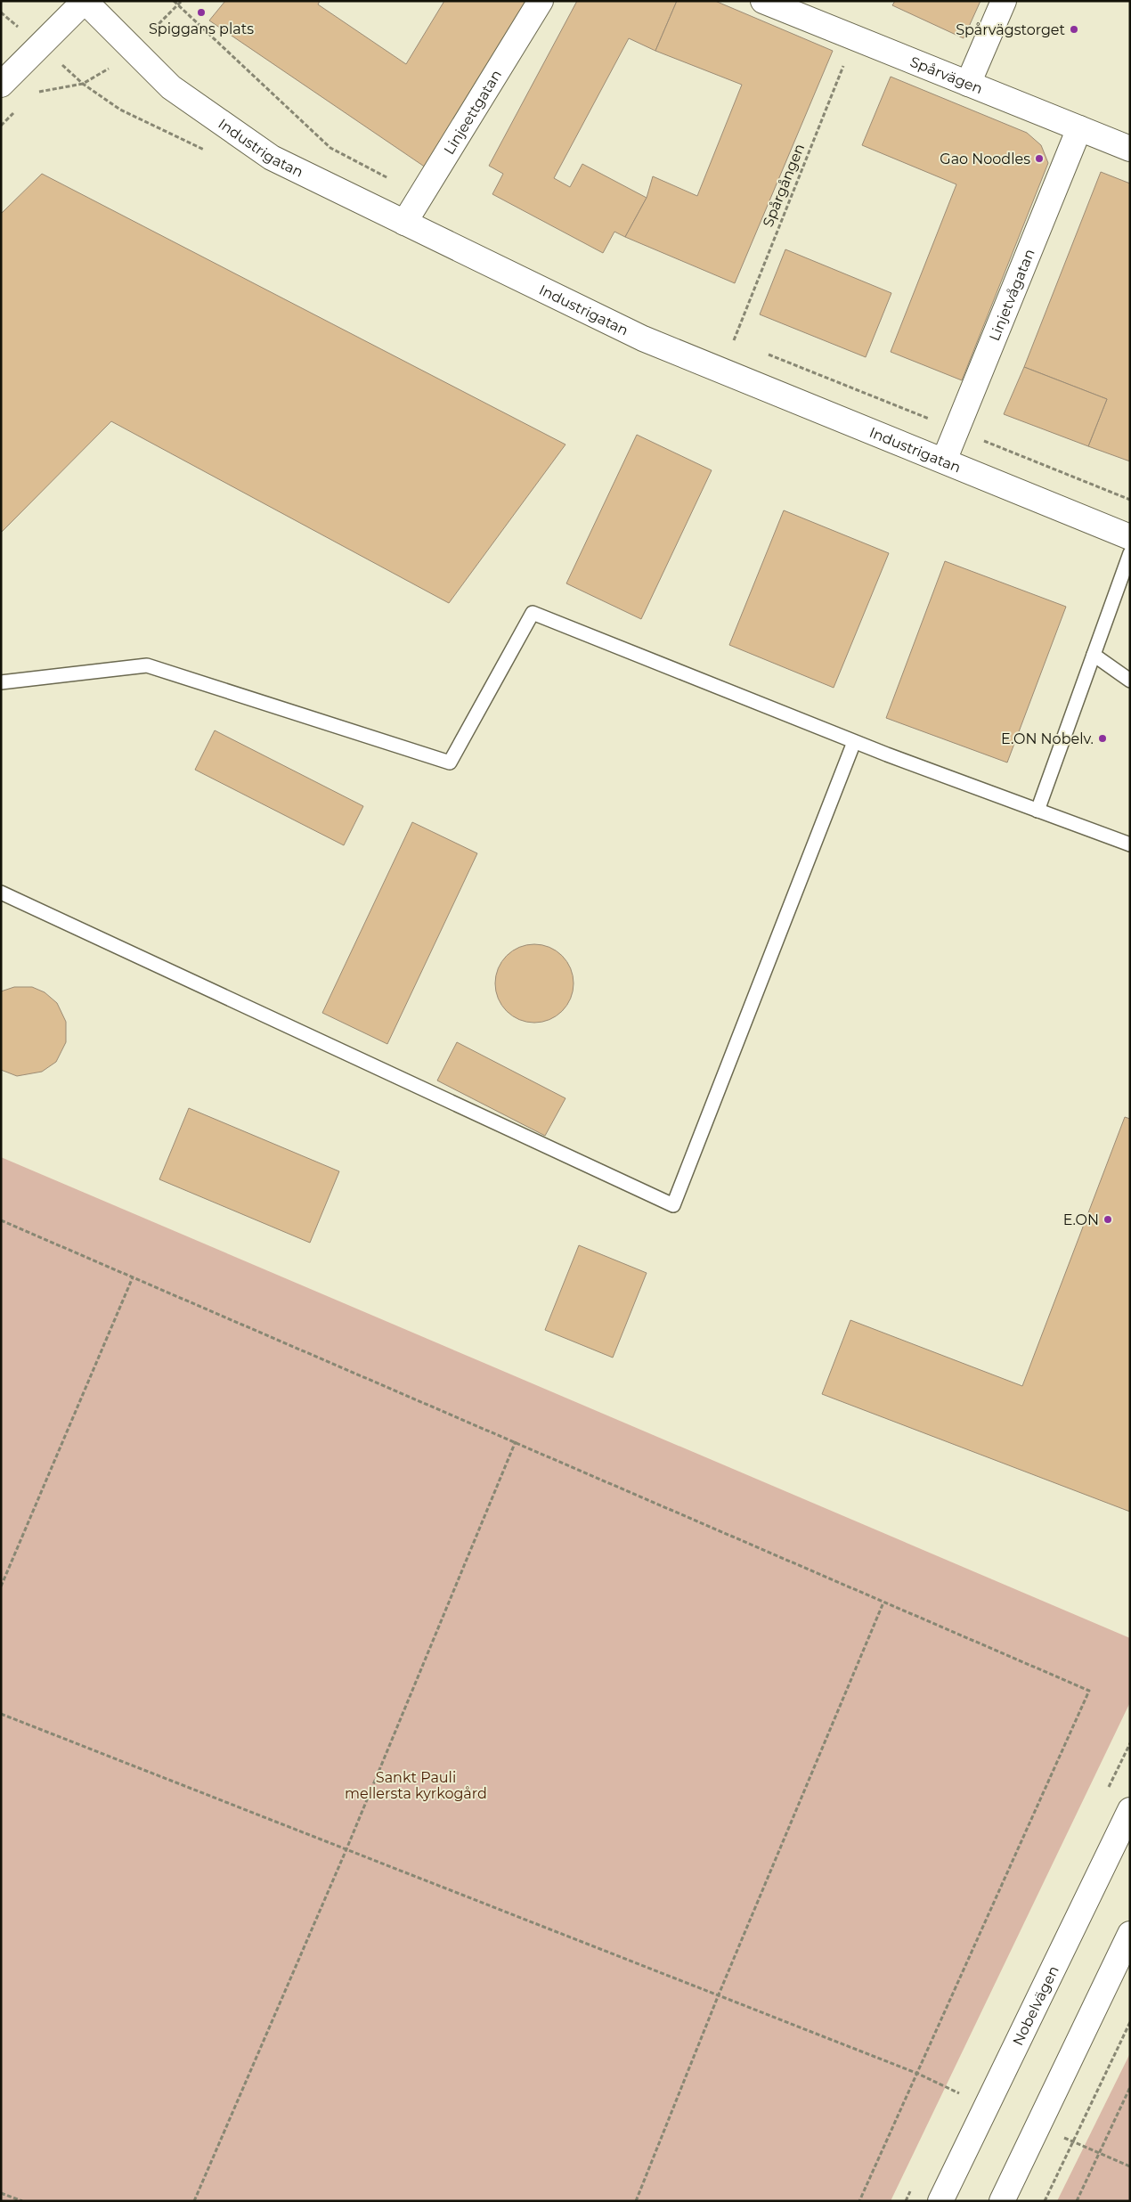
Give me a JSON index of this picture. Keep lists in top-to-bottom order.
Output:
{
  "streets": {
    "street": [
      "Spårvägen",
      "Linjeettgatan",
      "Industrigatan",
      "Linjetvågatan",
      "Nobelvägen"
    ],
    "path": ["Spårgången"]
  },
  "crossings": [
    ["Spårvägen", "Spårgången"],
    ["Spårvägen", "Linjetvågatan"],
    ["Linjeettgatan", "Industrigatan"],
    ["Industrigatan", "Linjetvågatan"]
  ],
  "parks": ["Sankt Pauli mellersta kyrkogård"],
  "places": [
    "Spiggans plats",
    "Spårvägstorget",
    "Gao Noodles",
    "E.ON Nobelv.",
    "E.ON"
  ]
}
